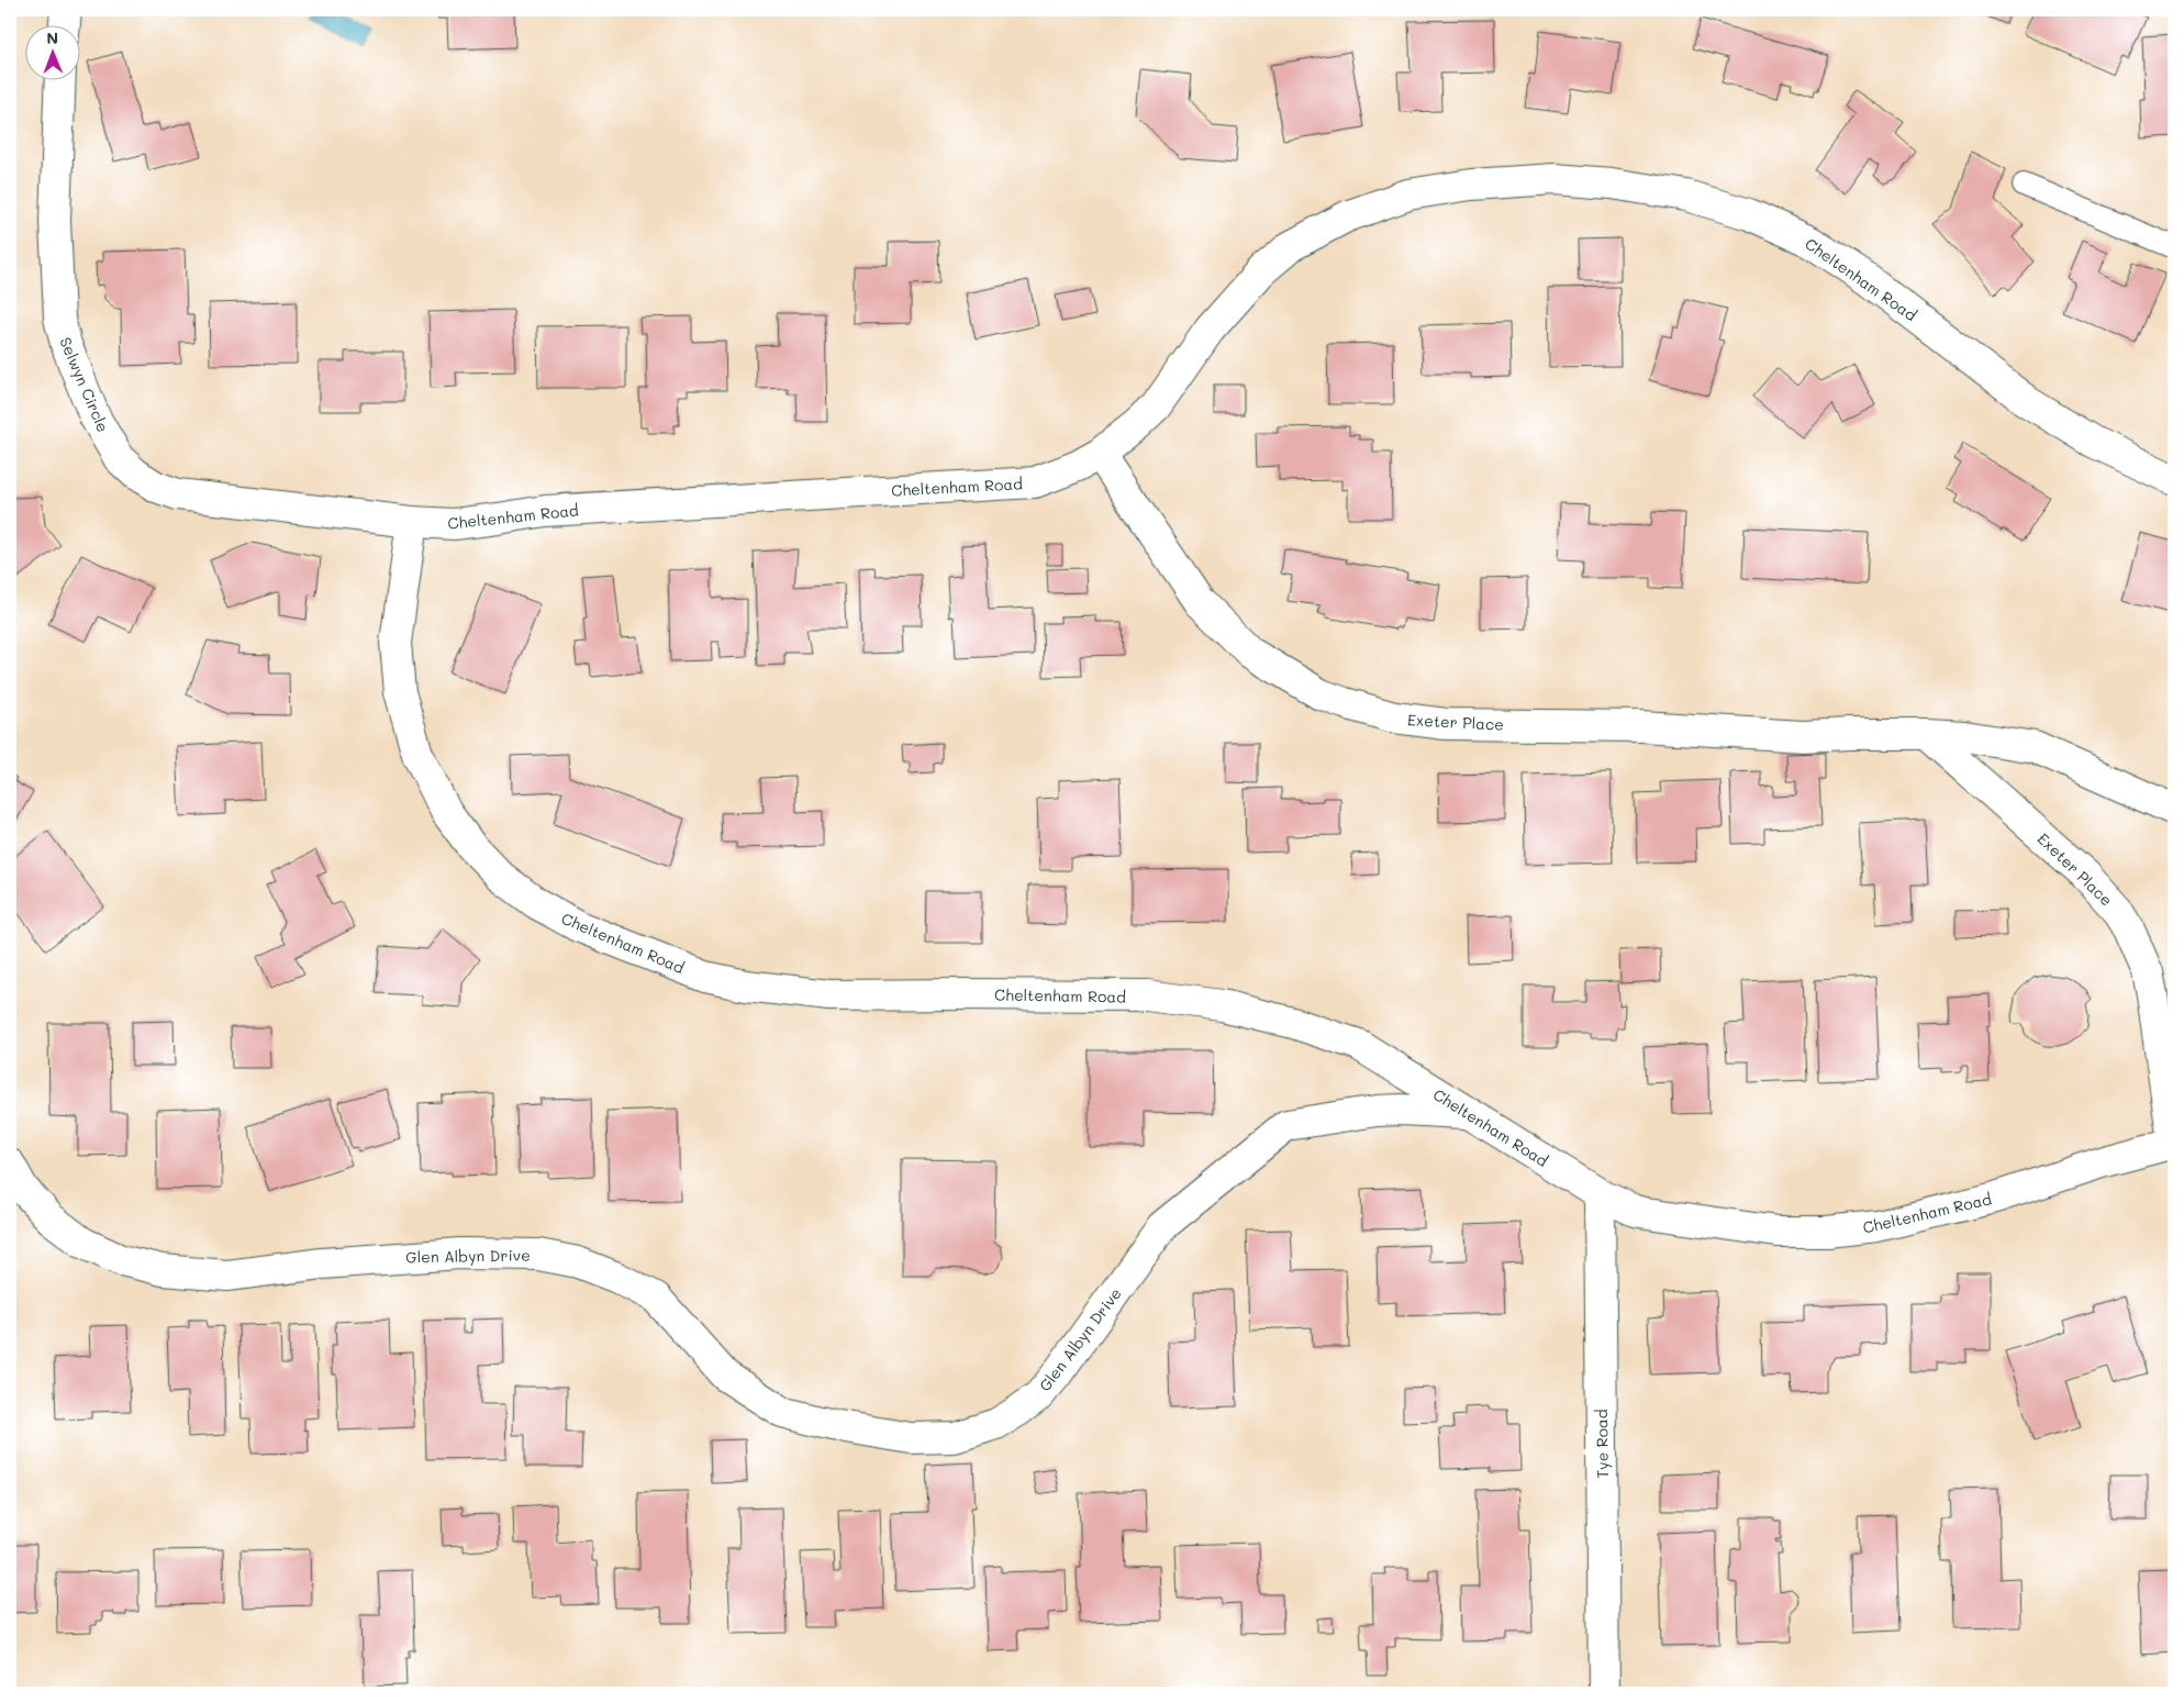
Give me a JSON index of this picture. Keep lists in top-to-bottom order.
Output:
{
  "streets": {
    "street": [
      "Cheltenham Road",
      "Selwyn Circle",
      "Exeter Place",
      "Glen Albyn Drive",
      "Tye Road"
    ]
  },
  "crossings": [
    ["Cheltenham Road", "Selwyn Circle"],
    ["Cheltenham Road", "Exeter Place"],
    ["Cheltenham Road", "Glen Albyn Drive"],
    ["Cheltenham Road", "Tye Road"]
  ],
  "north": "top"
}
